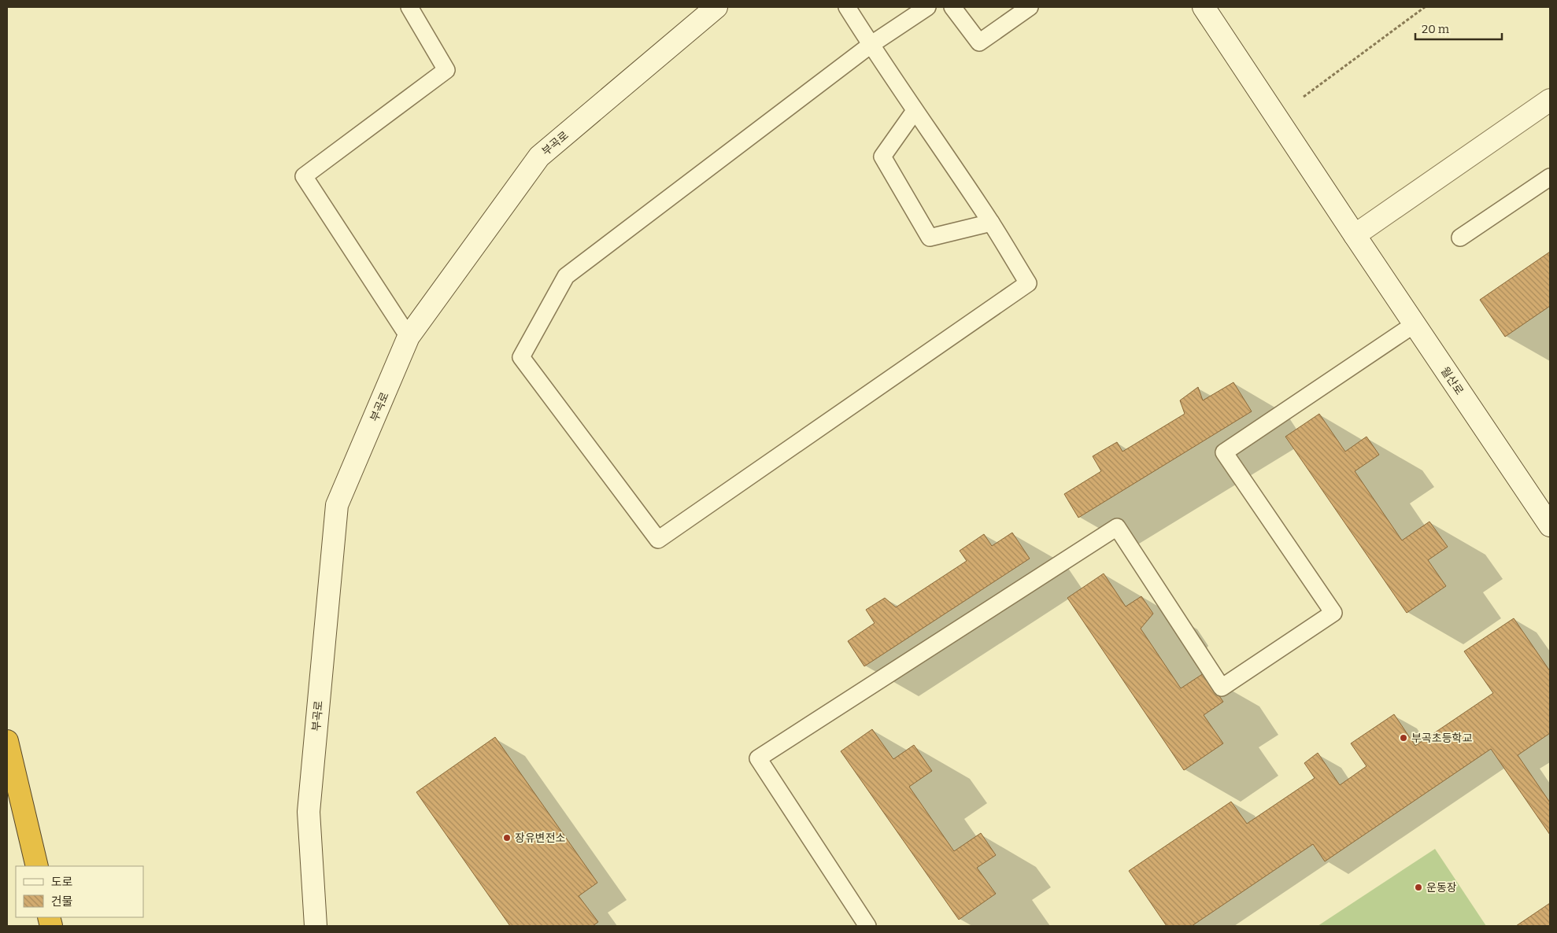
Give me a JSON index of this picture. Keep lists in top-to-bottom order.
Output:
{
  "streets": {
    "street": ["부곡로", "월산로"]
  },
  "places": ["부곡초등학교", "장유변전소", "운동장"],
  "legend": ["도로", "건물"],
  "scale_bar": "20 m"
}
